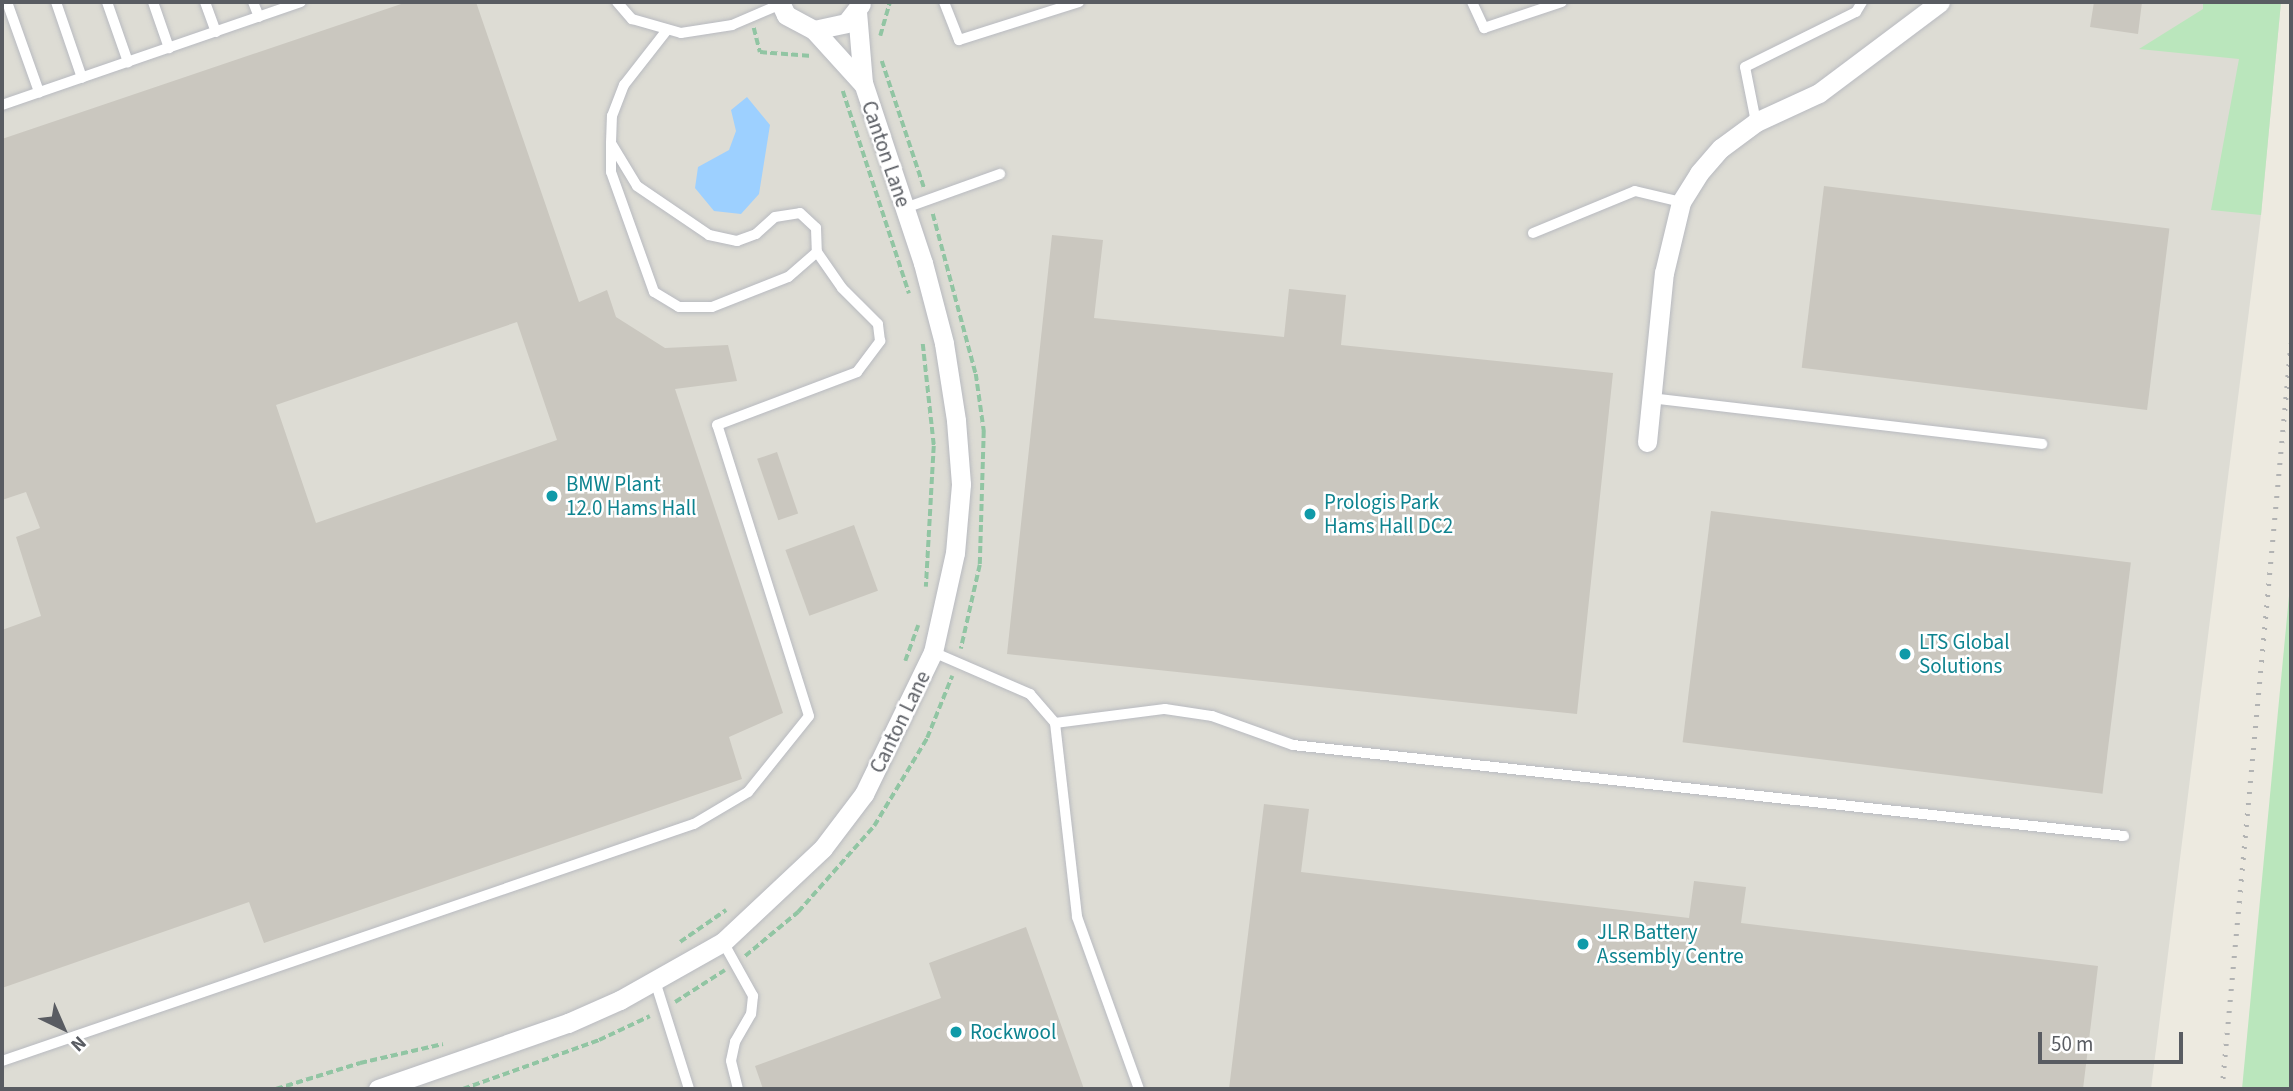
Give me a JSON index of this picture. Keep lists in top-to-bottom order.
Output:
{
  "streets": {
    "street": ["Canton Lane"]
  },
  "places": [
    "BMW Plant 12.0 Hams Hall",
    "Prologis Park Hams Hall DC2",
    "LTS Global Solutions",
    "JLR Battery Assembly Centre",
    "Rockwool"
  ],
  "scale_bar": "50 m",
  "north": "bottom right"
}
